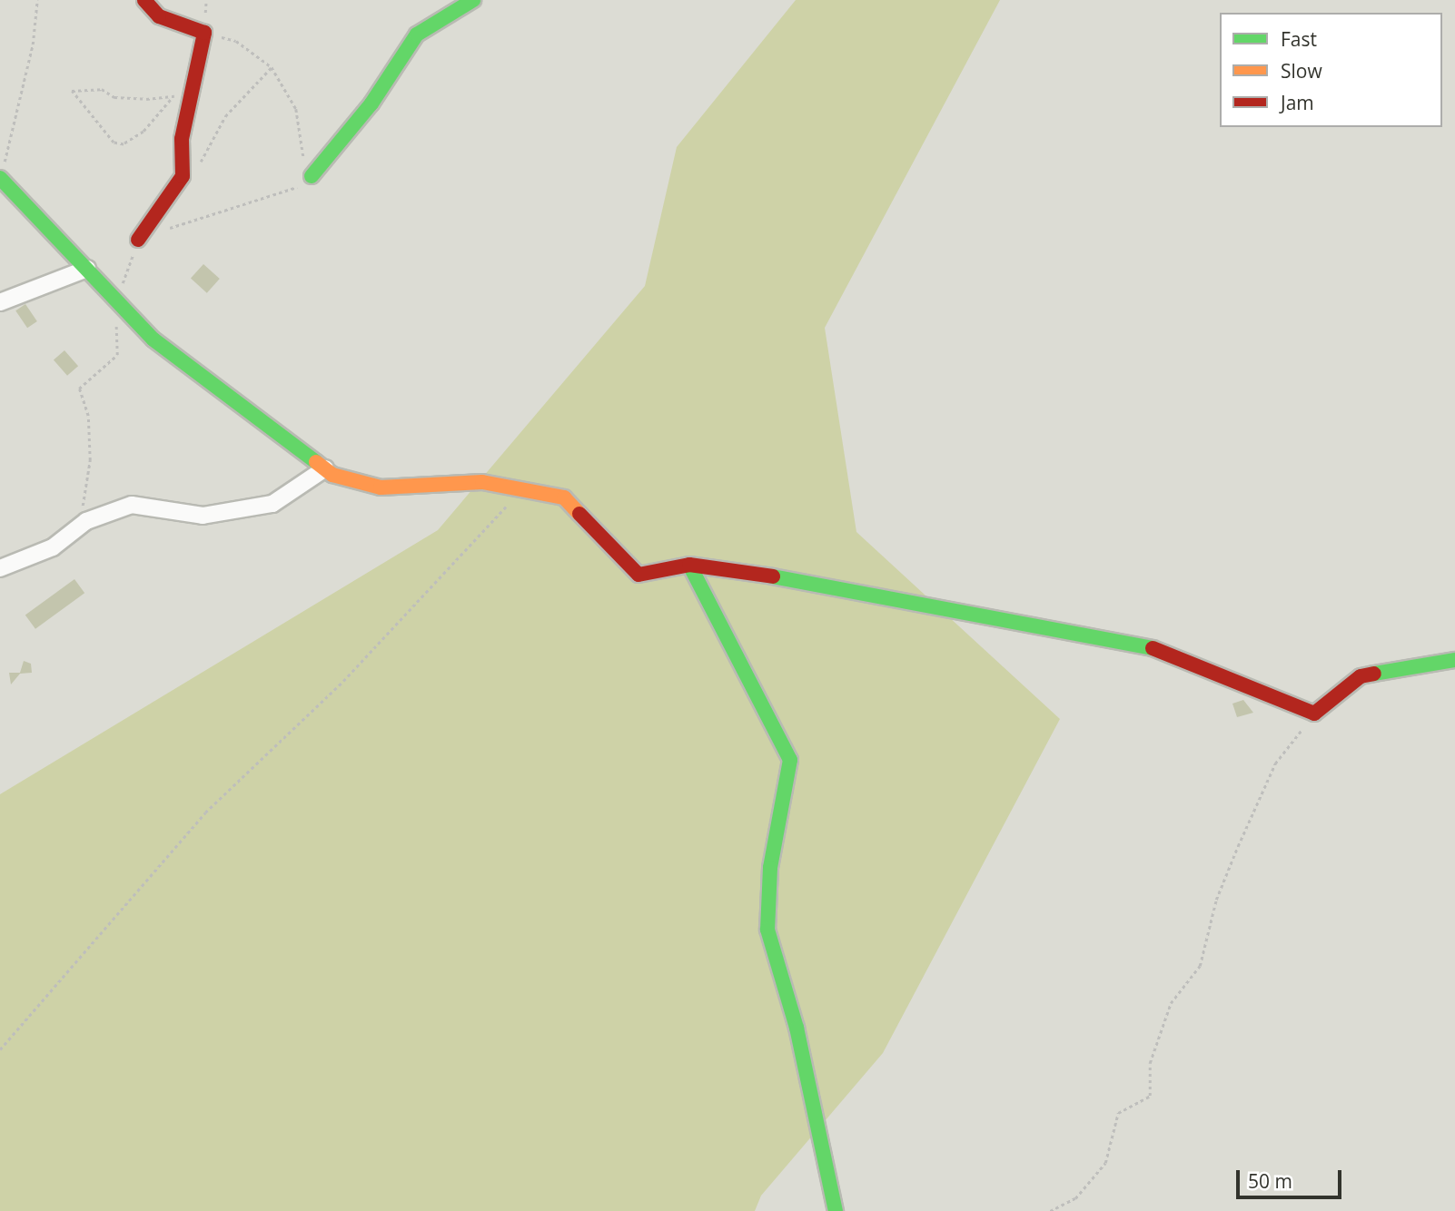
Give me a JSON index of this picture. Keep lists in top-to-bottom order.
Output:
{
  "legend": ["Fast", "Slow", "Jam"],
  "scale_bar": "50 m"
}
